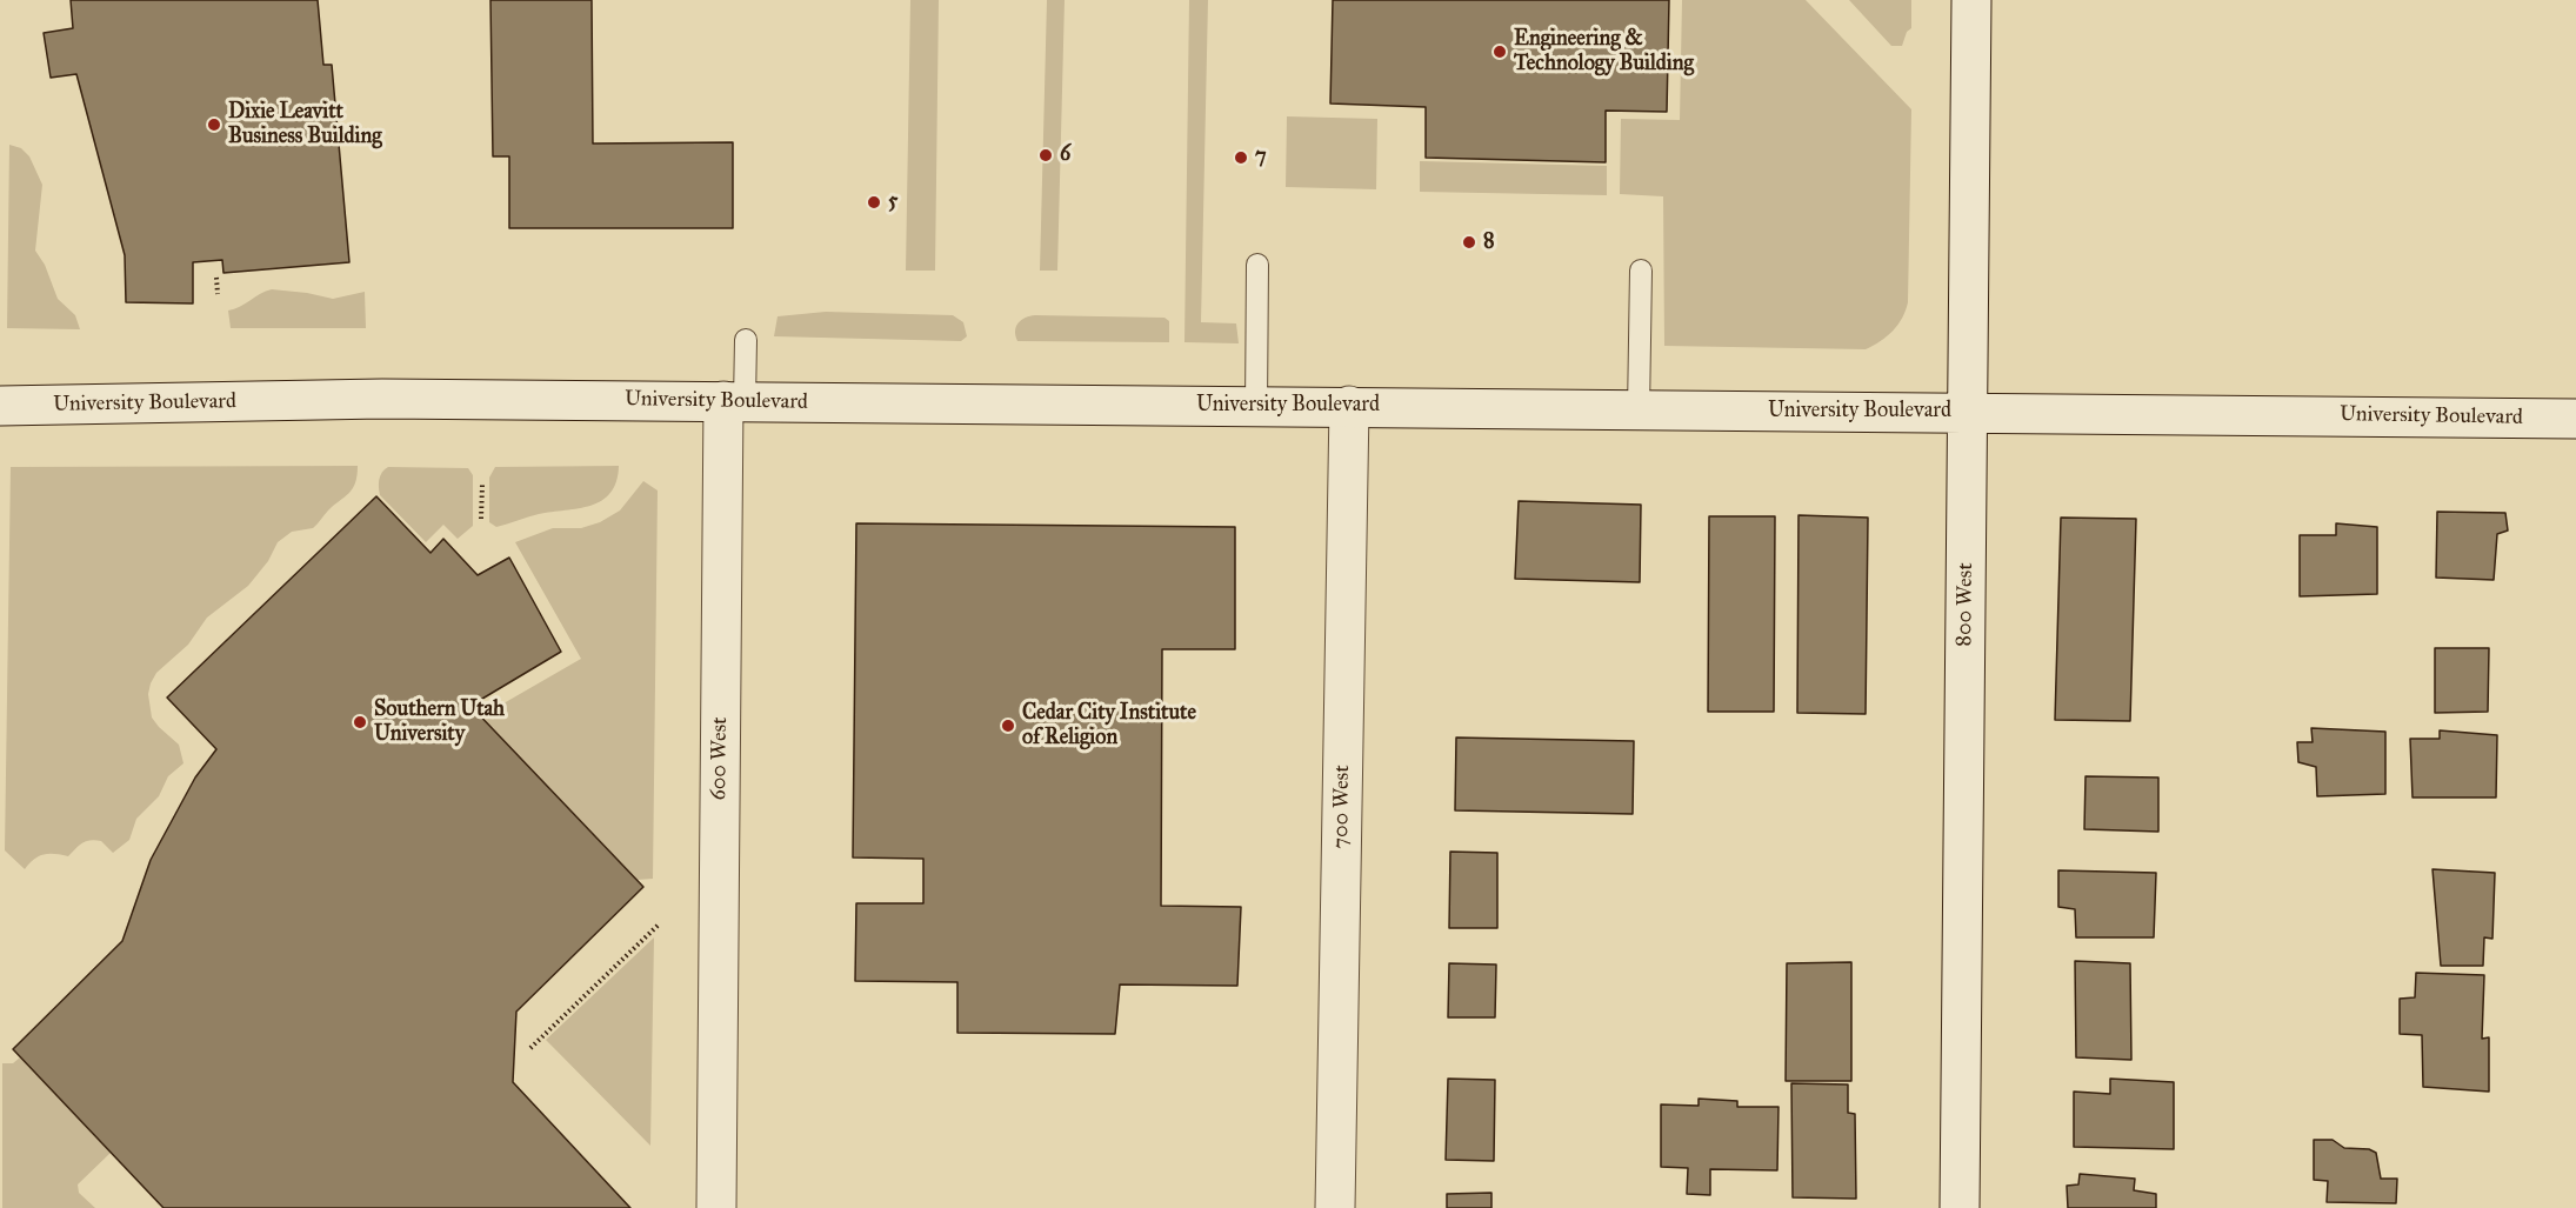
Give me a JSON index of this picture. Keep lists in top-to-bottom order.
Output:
{
  "streets": {
    "street": [
      "University Boulevard",
      "800 West",
      "600 West",
      "700 West"
    ]
  },
  "crossings": [
    ["University Boulevard", "800 West"],
    ["University Boulevard", "600 West"],
    ["University Boulevard", "700 West"]
  ],
  "places": [
    "Engineering & Technology Building",
    "Dixie Leavitt Business Building",
    "6",
    "7",
    "5",
    "8",
    "Southern Utah University",
    "Cedar City Institute of Religion"
  ]
}
